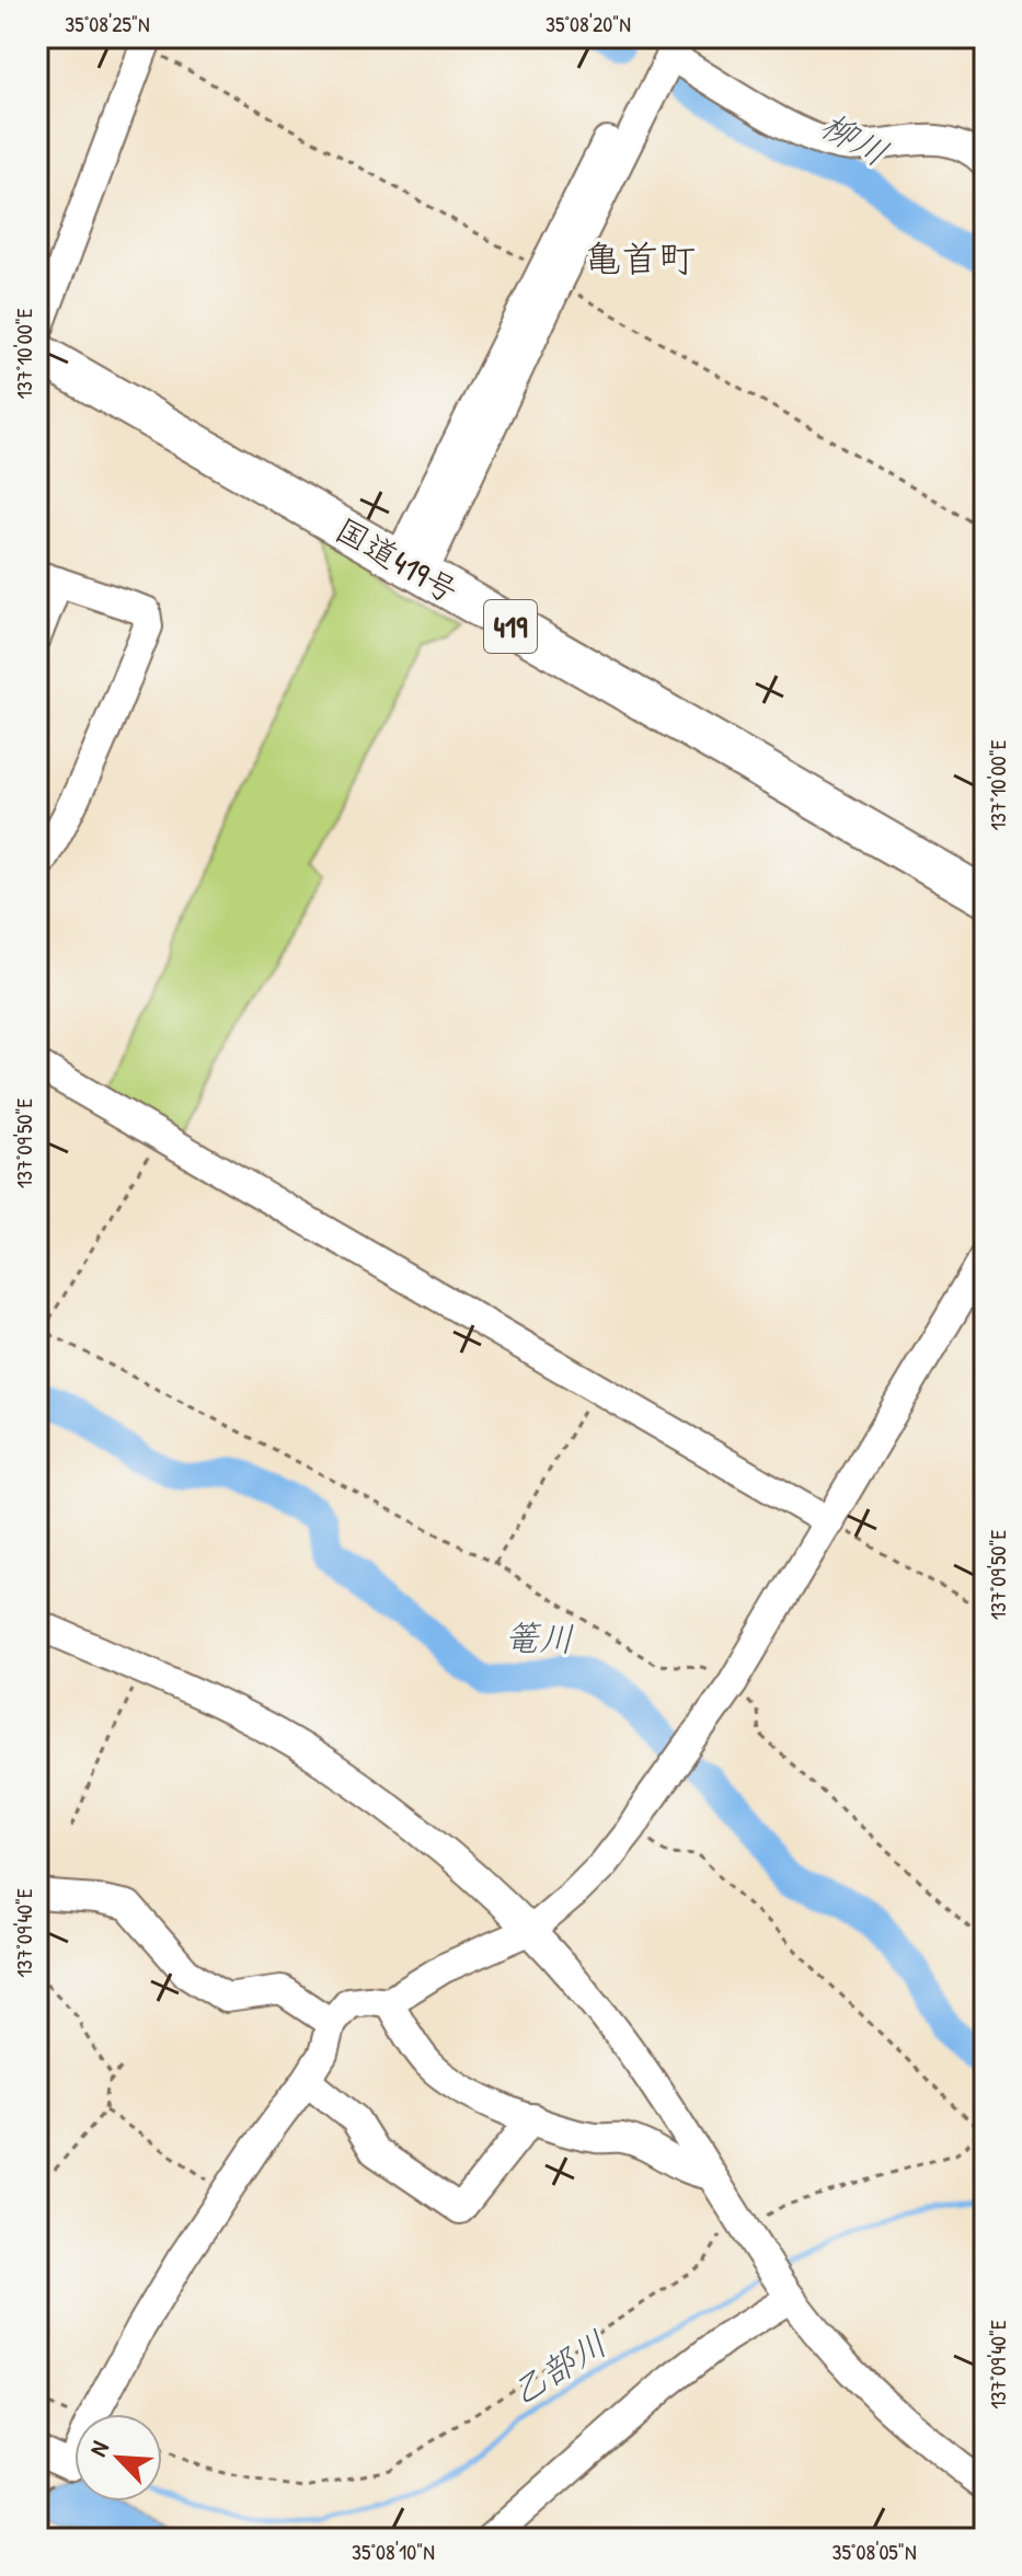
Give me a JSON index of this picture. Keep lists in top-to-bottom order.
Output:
{
  "streets": {
    "highway": ["国道419号", "419"]
  },
  "districts": ["亀首町"],
  "water": ["柳川", "篭川", "乙部川"],
  "north": "top left",
  "coordinates": [
    "35°08'25\"N",
    "35°08'20\"N",
    "137°10'00\"E",
    "137°09'50\"E",
    "137°09'40\"E",
    "35°08'10\"N",
    "35°08'05\"N"
  ]
}
